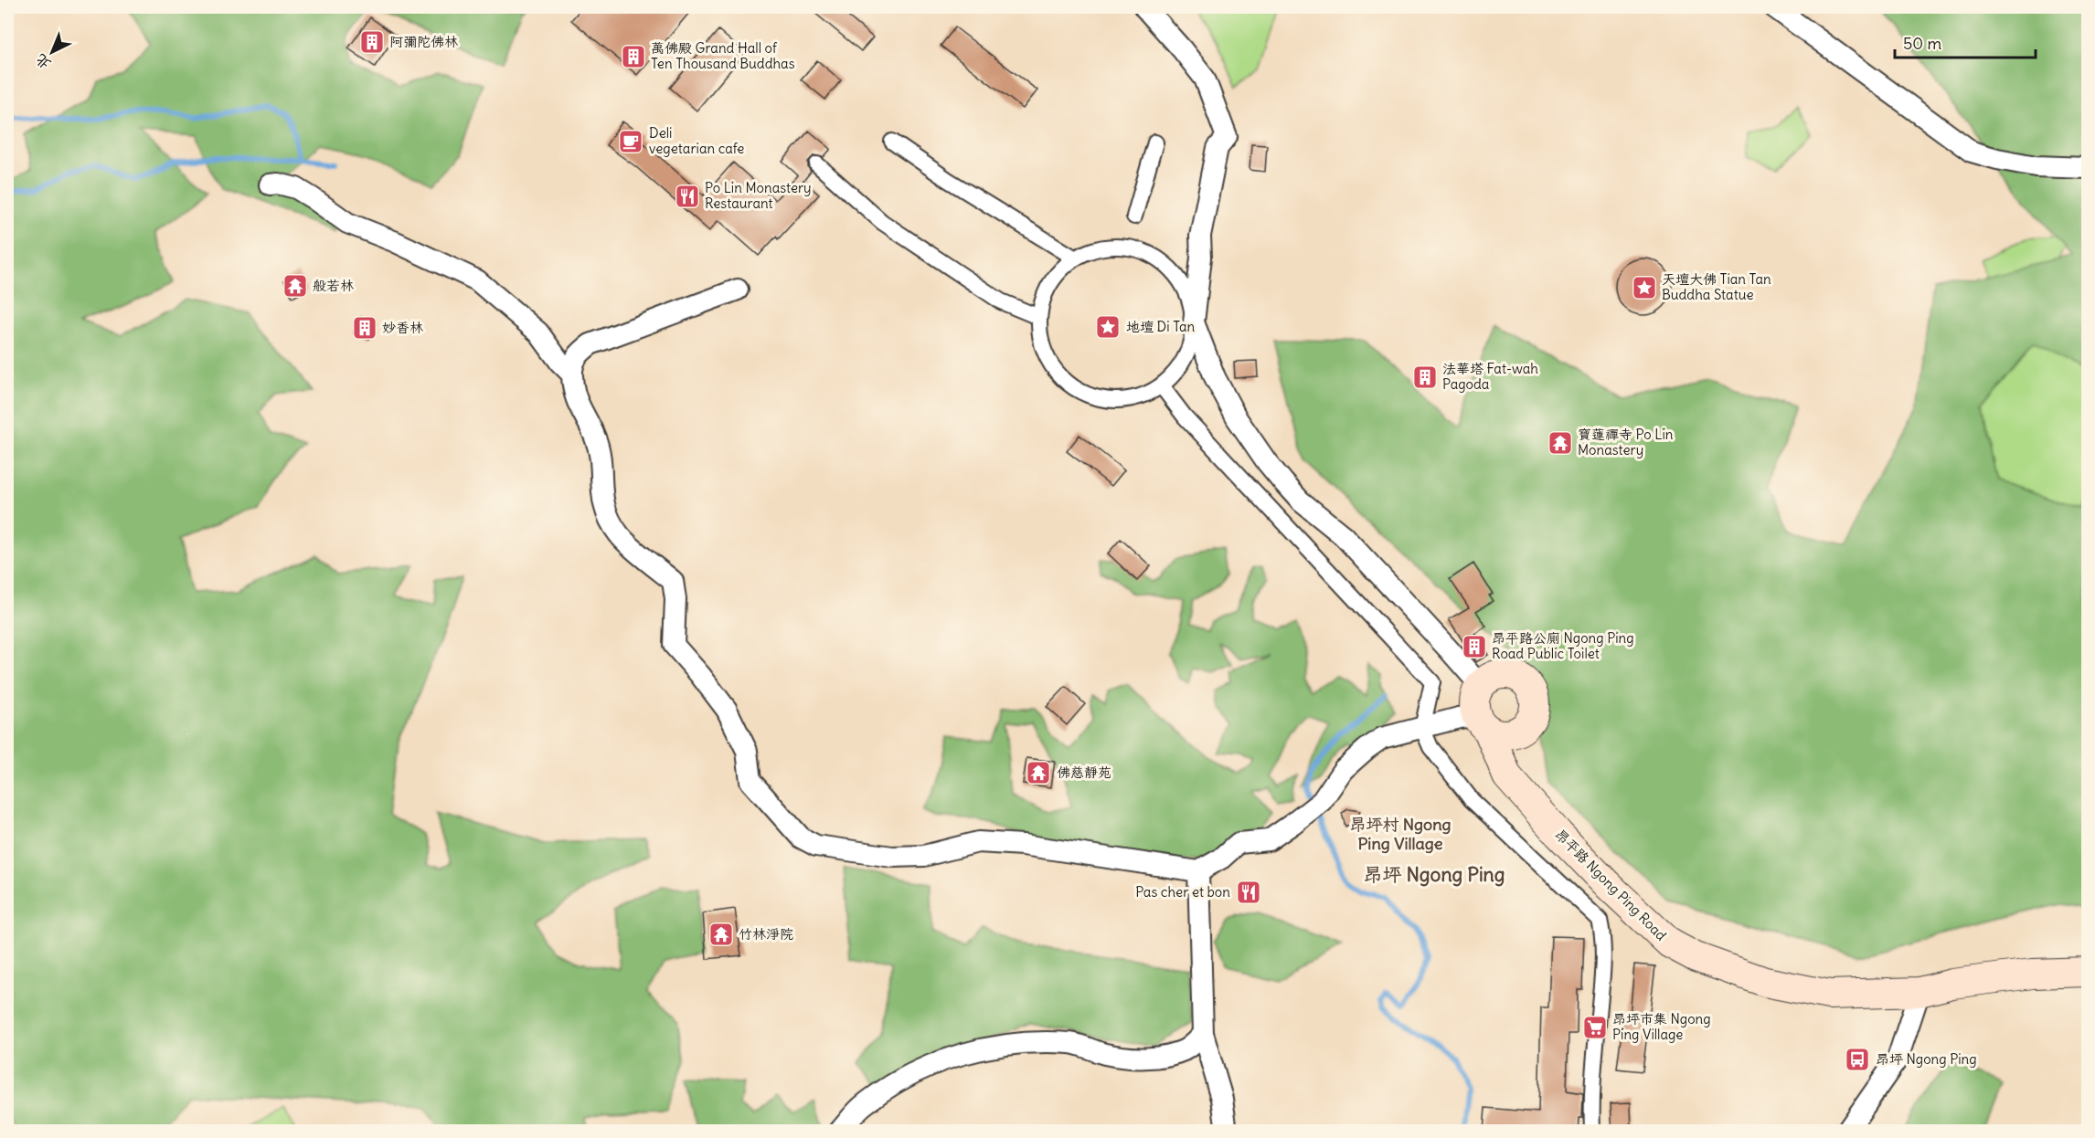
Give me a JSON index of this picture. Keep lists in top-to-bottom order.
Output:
{
  "streets": {
    "main road": ["昂平路 Ngong Ping Road"]
  },
  "districts": ["昂坪村 Ngong Ping Village", "昂坪 Ngong Ping"],
  "places": {
    "building": [
      "阿彌陀佛林",
      "萬佛殿 Grand Hall of Ten Thousand Buddhas",
      "妙香林",
      "法華塔 Fat-wah Pagoda",
      "昂平路公廁 Ngong Ping Road Public Toilet"
    ],
    "cafe": ["Deli vegetarian cafe"],
    "restaurant": ["Po Lin Monastery Restaurant", "Pas cher et bon"],
    "temple": [
      "般若林",
      "寶蓮禪寺 Po Lin Monastery",
      "佛慈靜苑",
      "竹林淨院"
    ],
    "place": ["天壇大佛 Tian Tan Buddha Statue", "地壇 Di Tan"],
    "supermarket": ["昂坪市集 Ngong Ping Village"],
    "bus stop": ["昂坪 Ngong Ping"]
  },
  "scale_bar": "50 m",
  "north": "bottom left"
}
